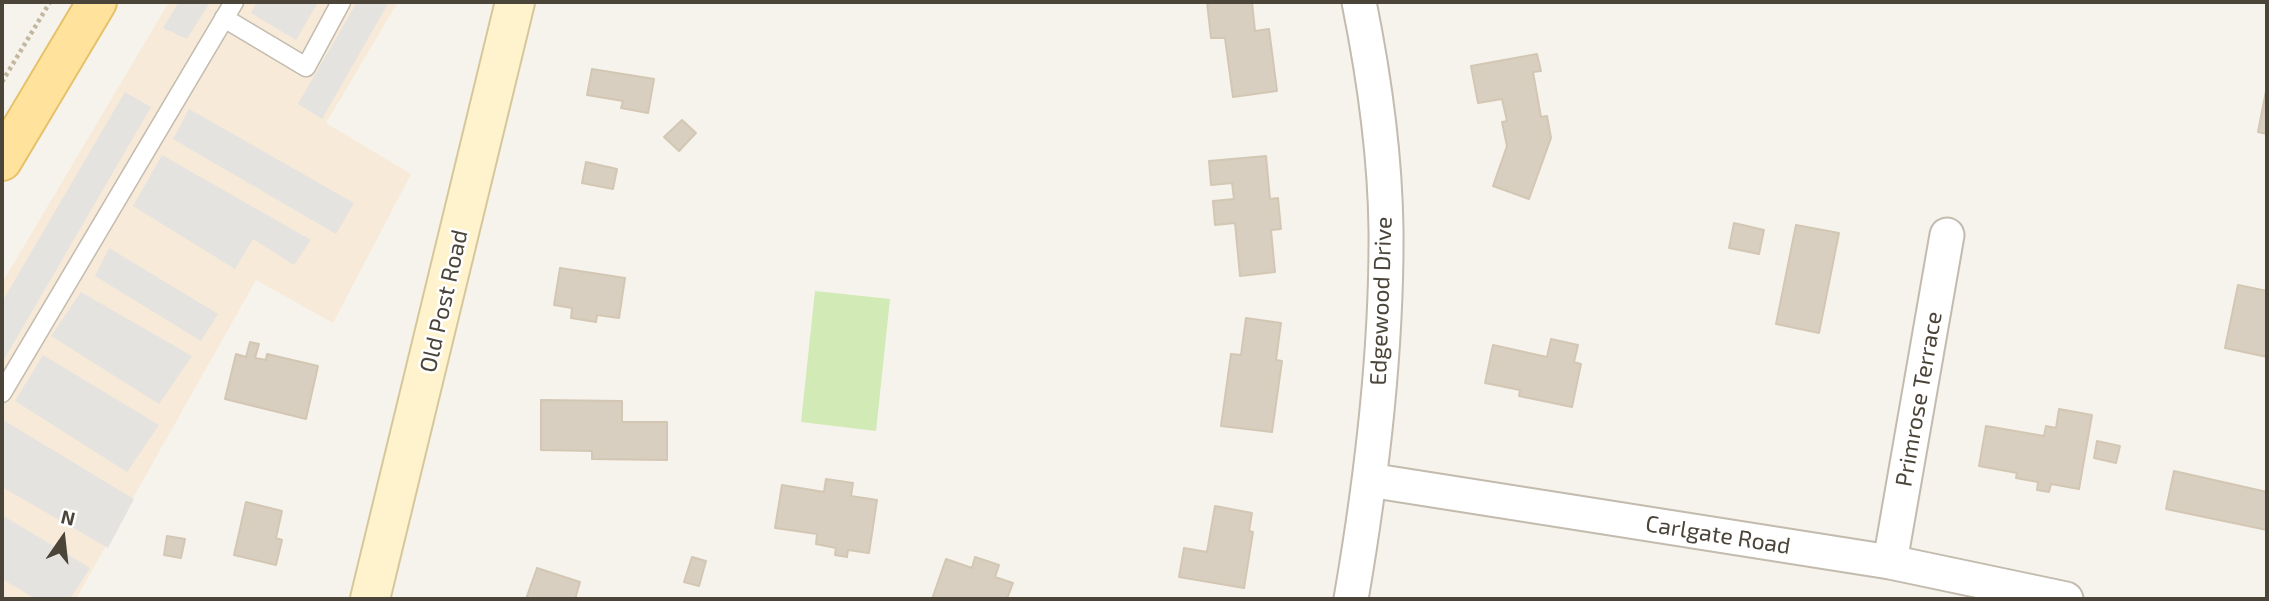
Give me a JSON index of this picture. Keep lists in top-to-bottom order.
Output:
{
  "streets": {
    "street": [
      "Old Post Road",
      "Edgewood Drive",
      "Primrose Terrace",
      "Carlgate Road"
    ]
  },
  "crossings": [
    ["Edgewood Drive", "Carlgate Road"],
    ["Primrose Terrace", "Carlgate Road"]
  ],
  "north": "top"
}
